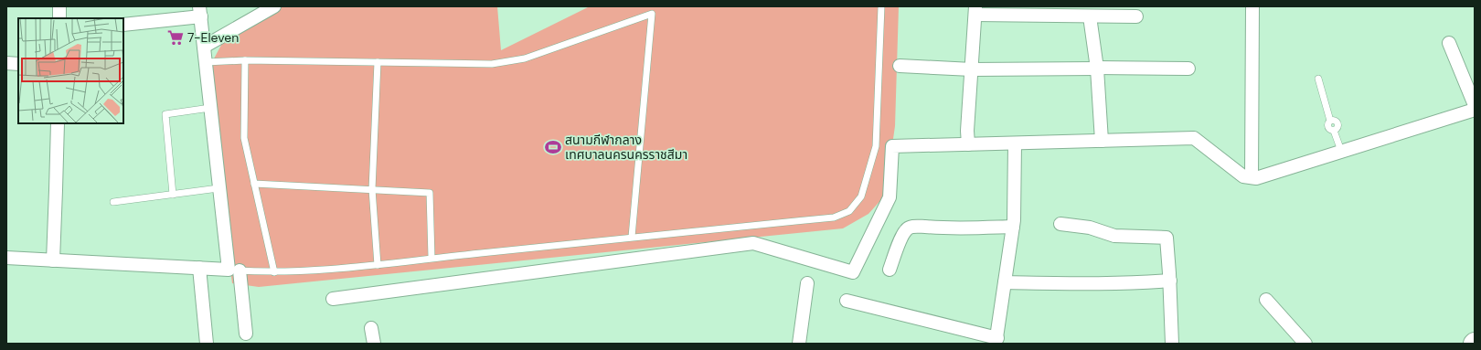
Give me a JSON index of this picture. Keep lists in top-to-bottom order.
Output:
{
  "places": {
    "supermarket": ["7-Eleven"],
    "sports": ["สนามกีฬากลาง เทศบาลนครนครราชสีมา"]
  }
}
